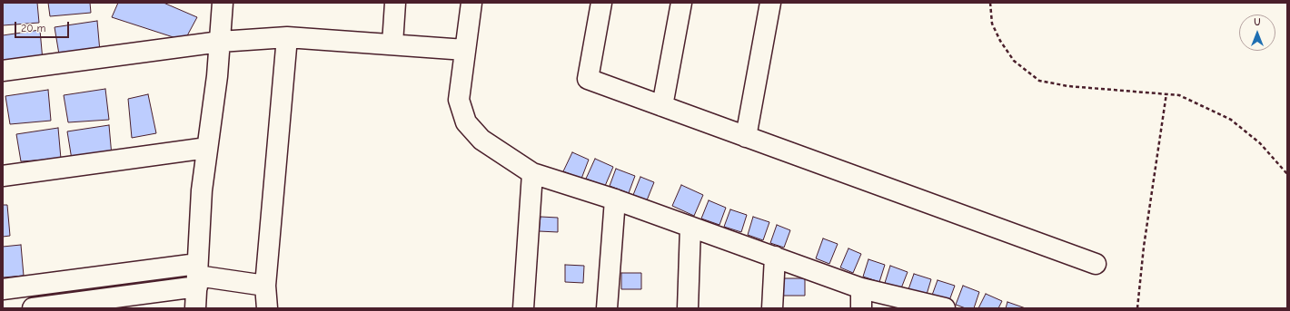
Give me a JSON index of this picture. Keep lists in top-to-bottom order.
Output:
{
  "scale_bar": "20 m",
  "north": "top"
}
